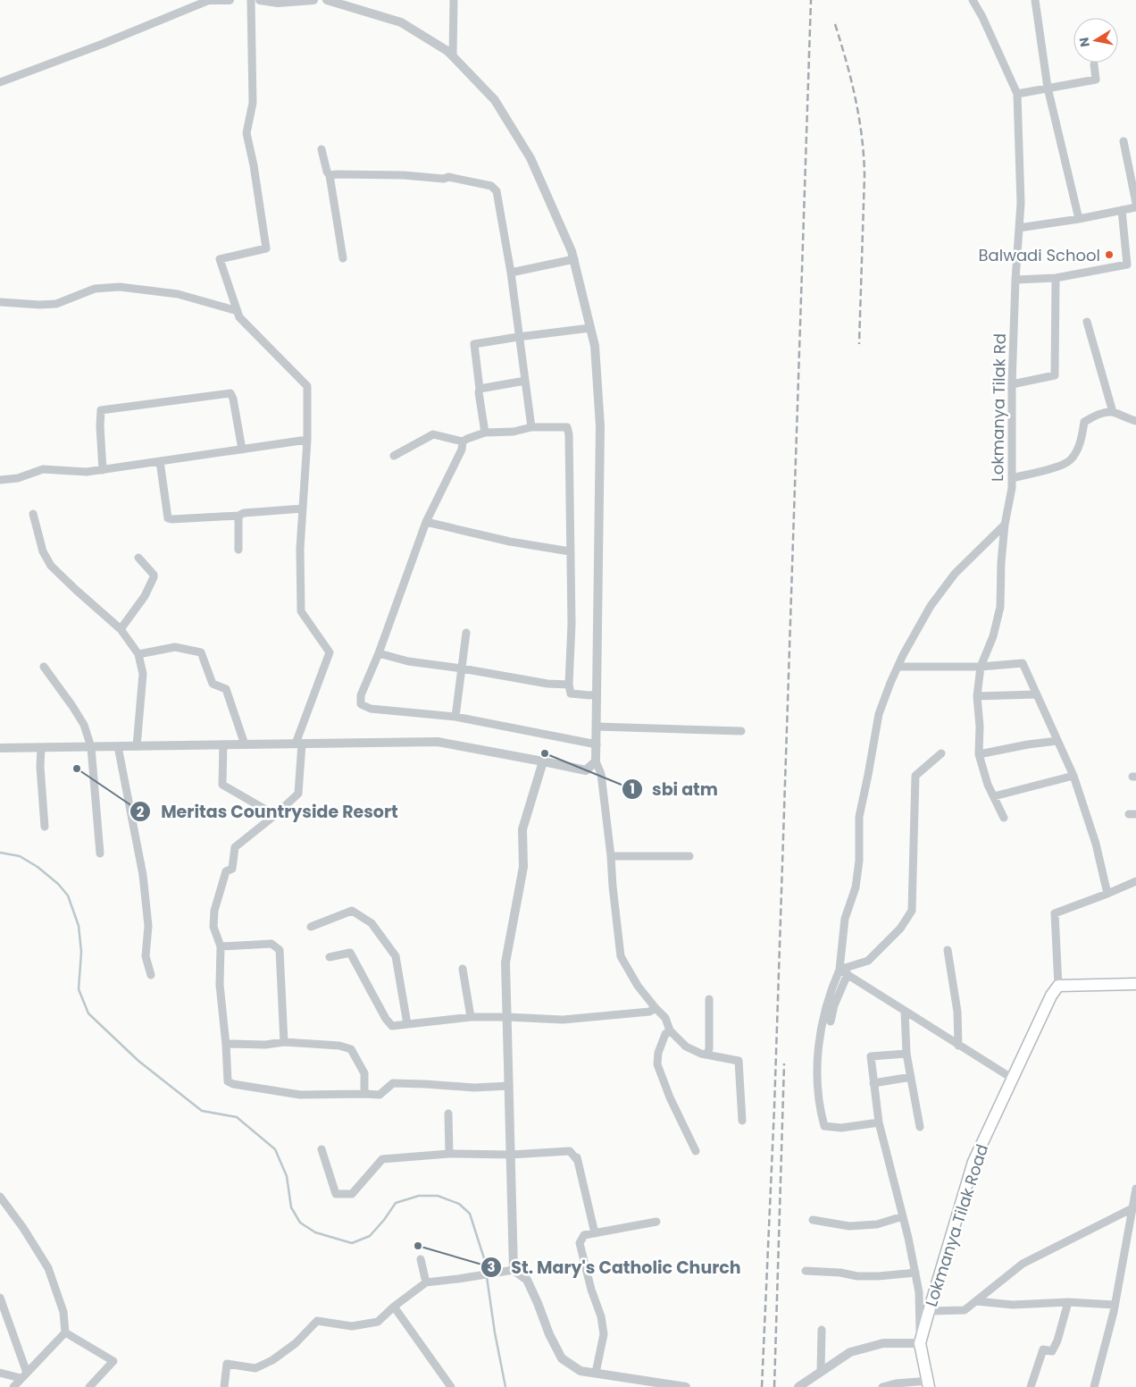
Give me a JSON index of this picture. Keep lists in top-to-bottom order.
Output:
{
  "streets": {
    "main road": ["Lokmanya Tilak Road"],
    "street": ["Lokmanya Tilak Rd"]
  },
  "places": [
    "Balwadi School",
    "sbi atm",
    "Meritas Countryside Resort",
    "St. Mary's Catholic Church"
  ],
  "north": "left"
}
